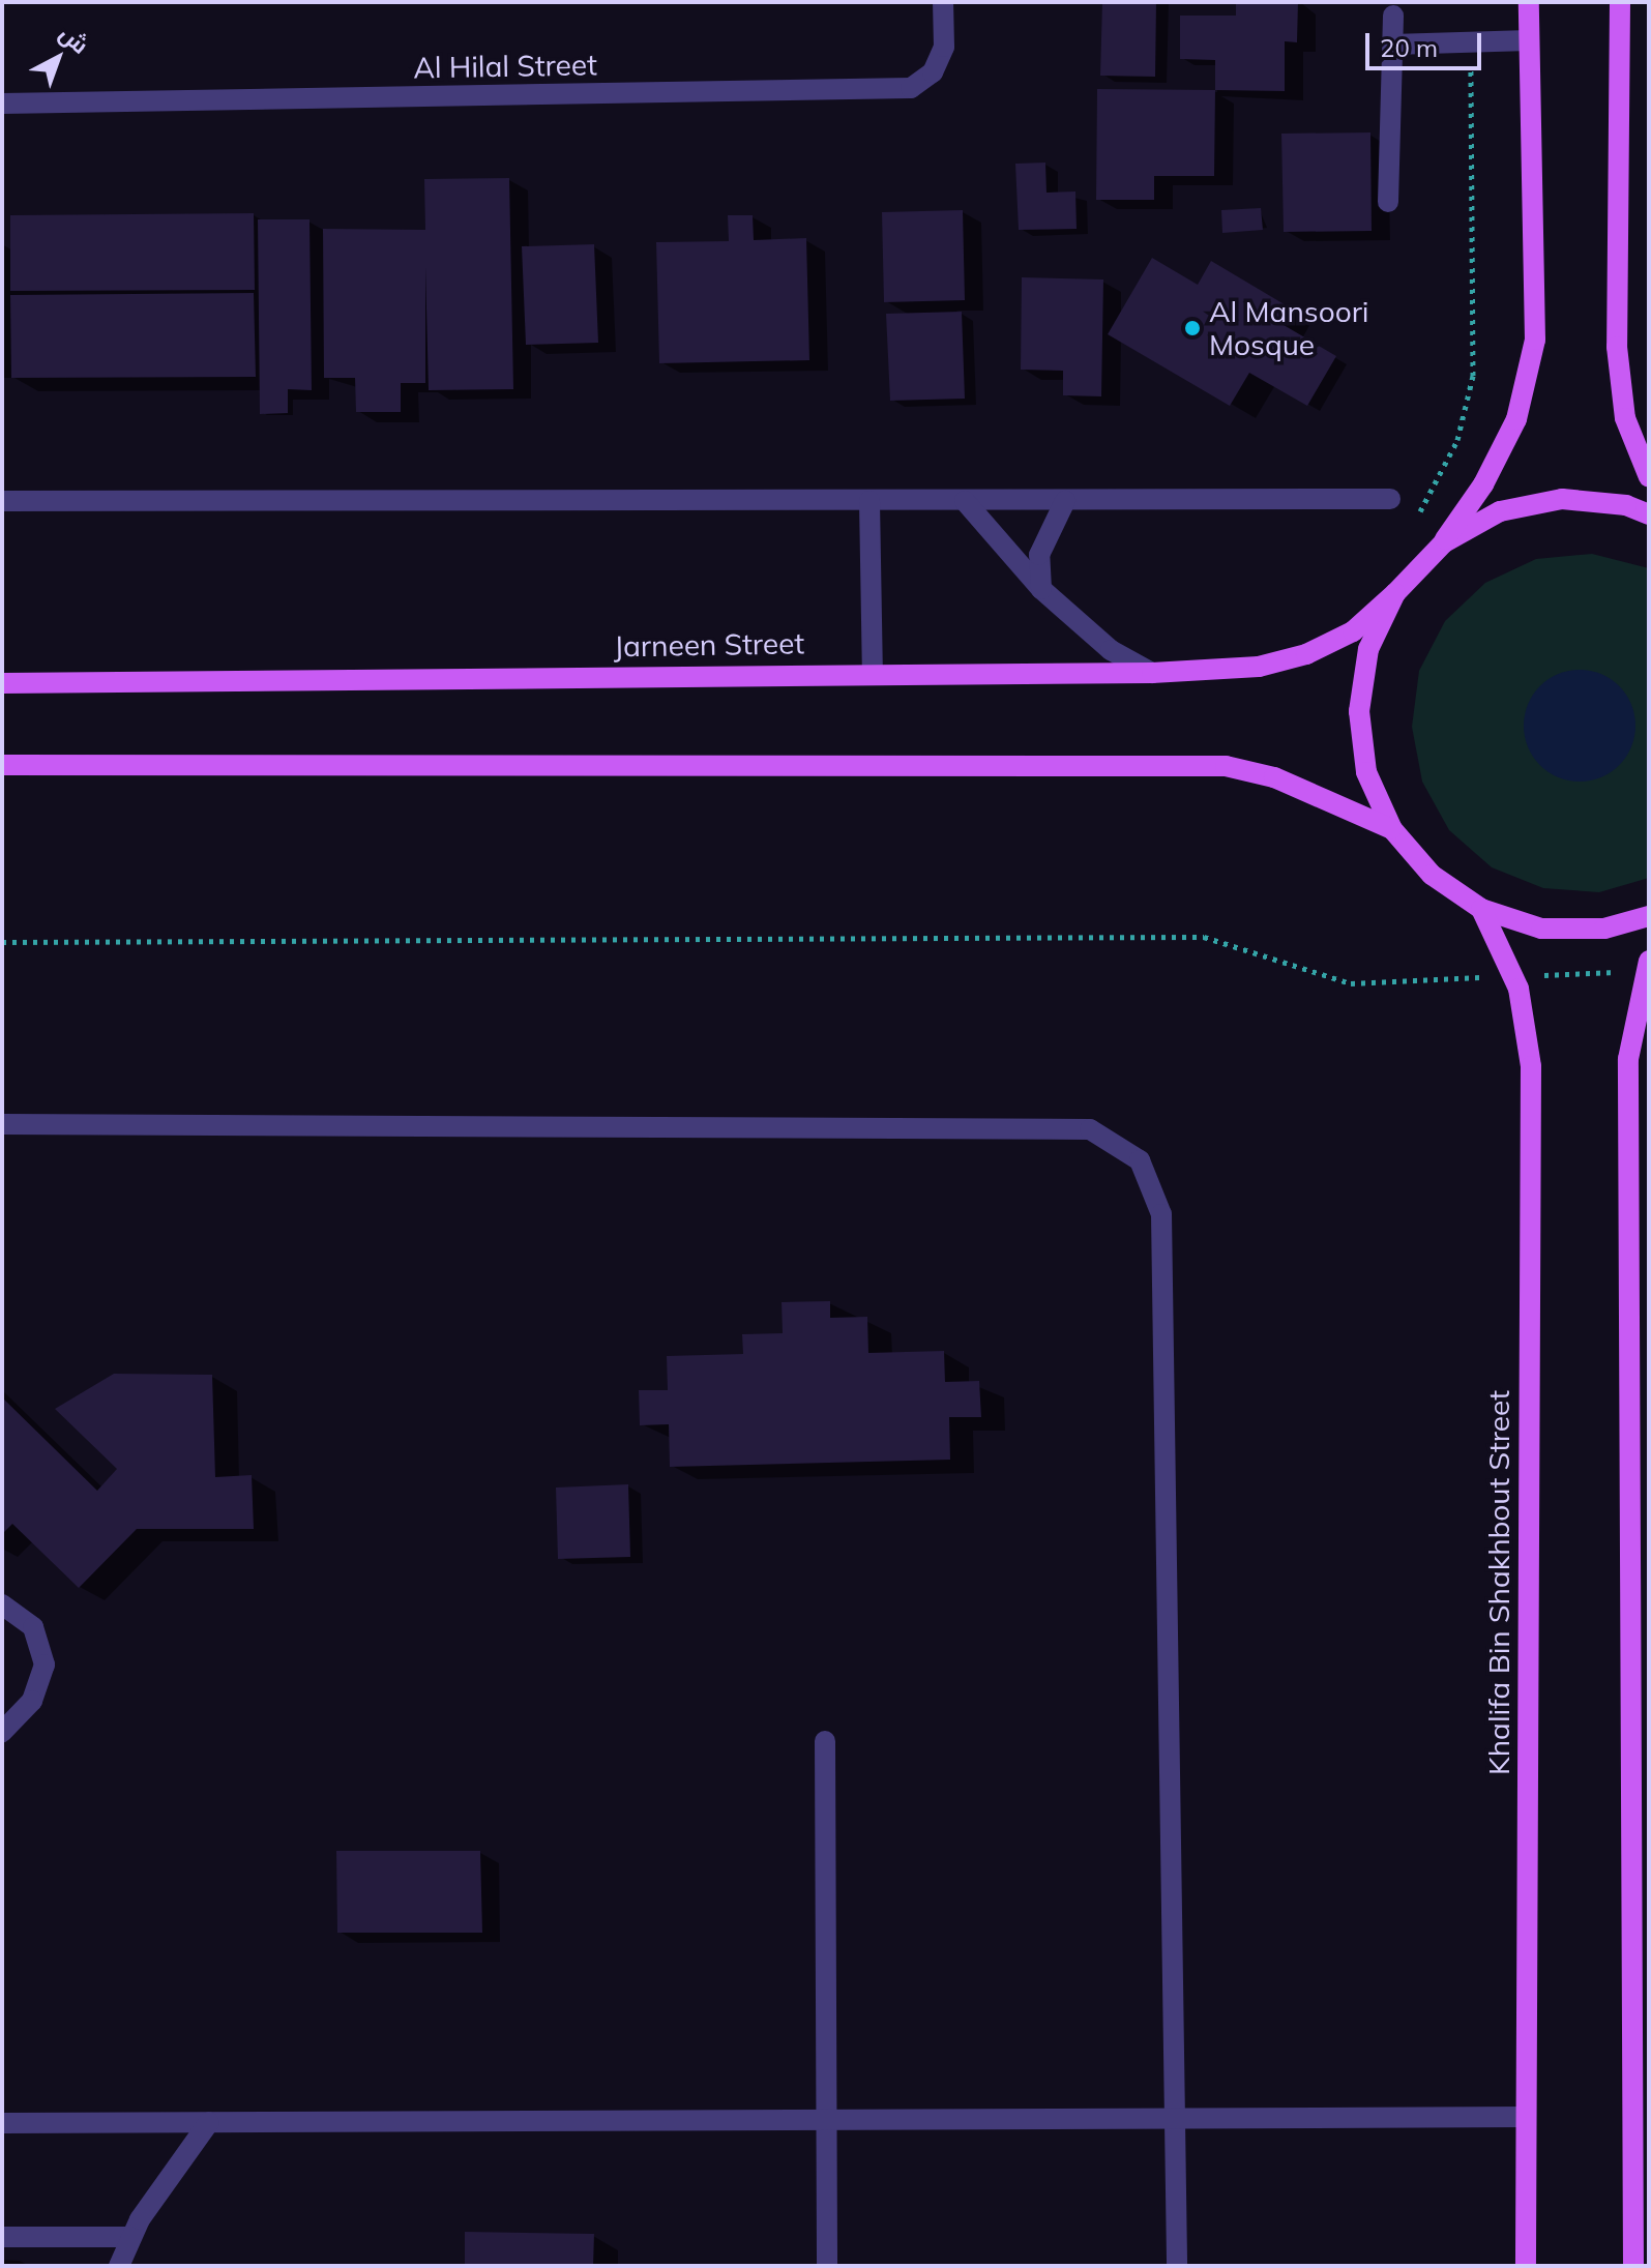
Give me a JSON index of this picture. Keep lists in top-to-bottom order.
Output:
{
  "streets": {
    "main road": ["Jarneen Street", "Khalifa Bin Shakhbout Street"],
    "street": ["Al Hilal Street"]
  },
  "places": ["Al Mansoori Mosque"],
  "scale_bar": "20 m",
  "north": "top right"
}
